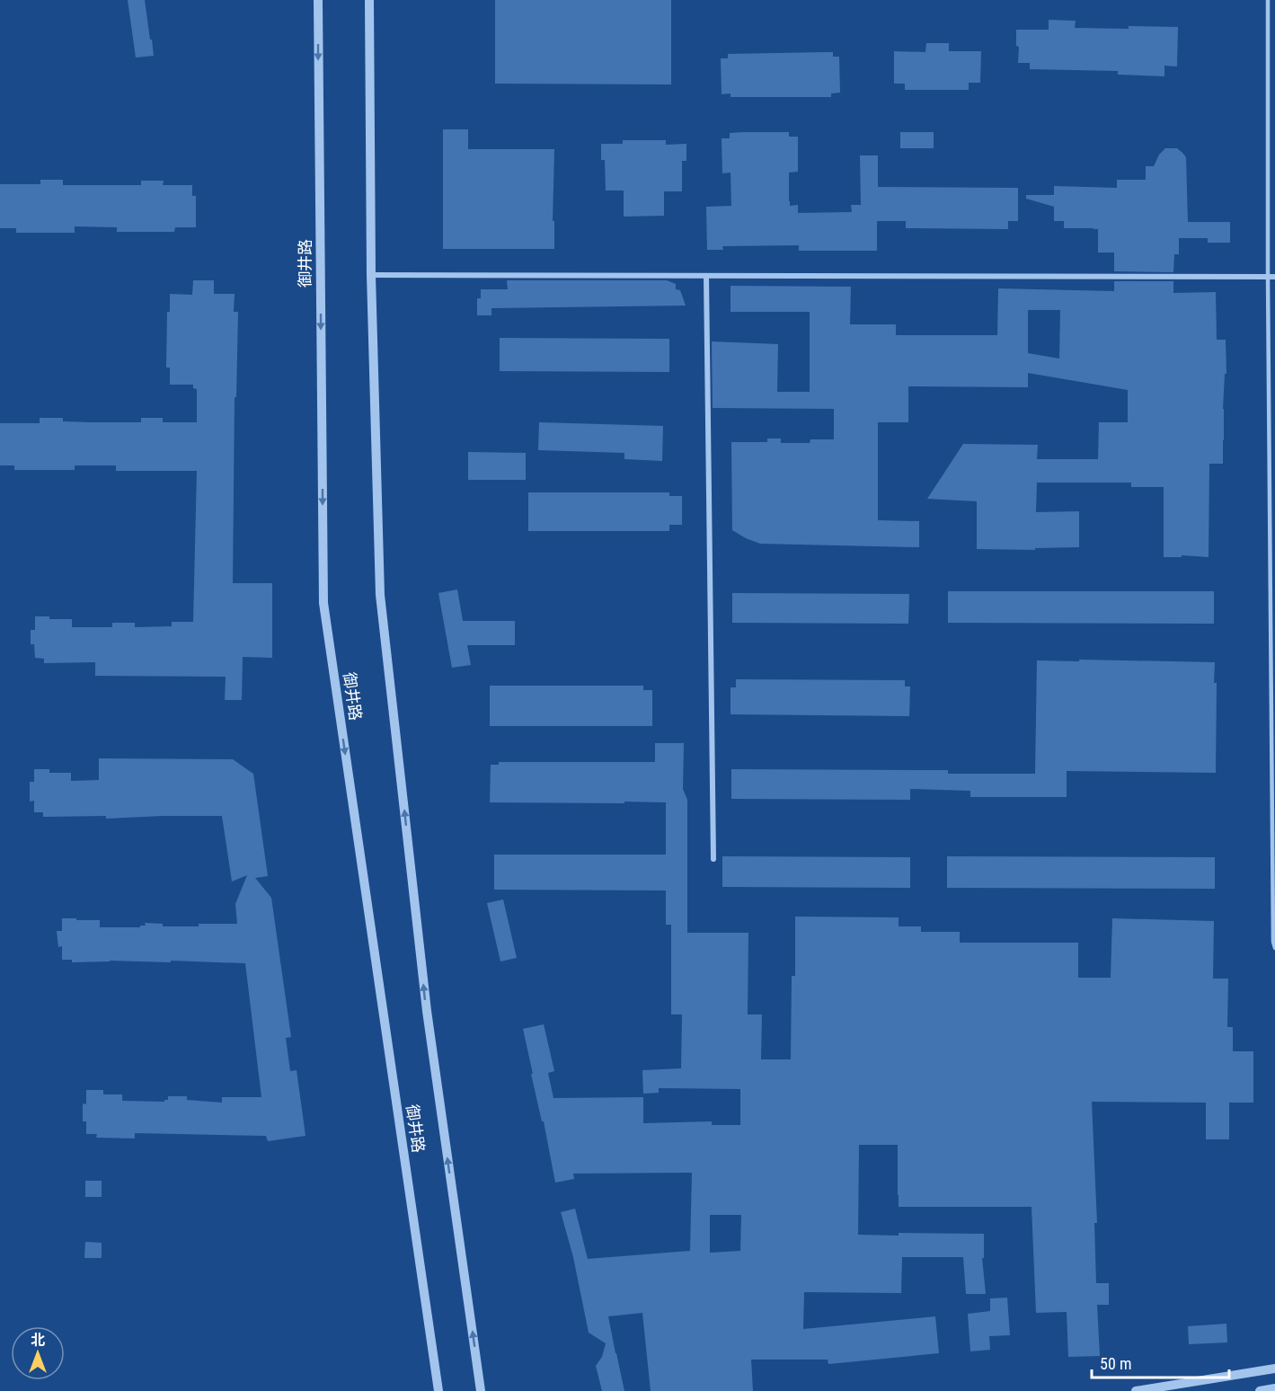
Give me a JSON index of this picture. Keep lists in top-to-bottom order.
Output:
{
  "streets": {
    "street": ["御井路"]
  },
  "scale_bar": "50 m",
  "north": "top"
}
